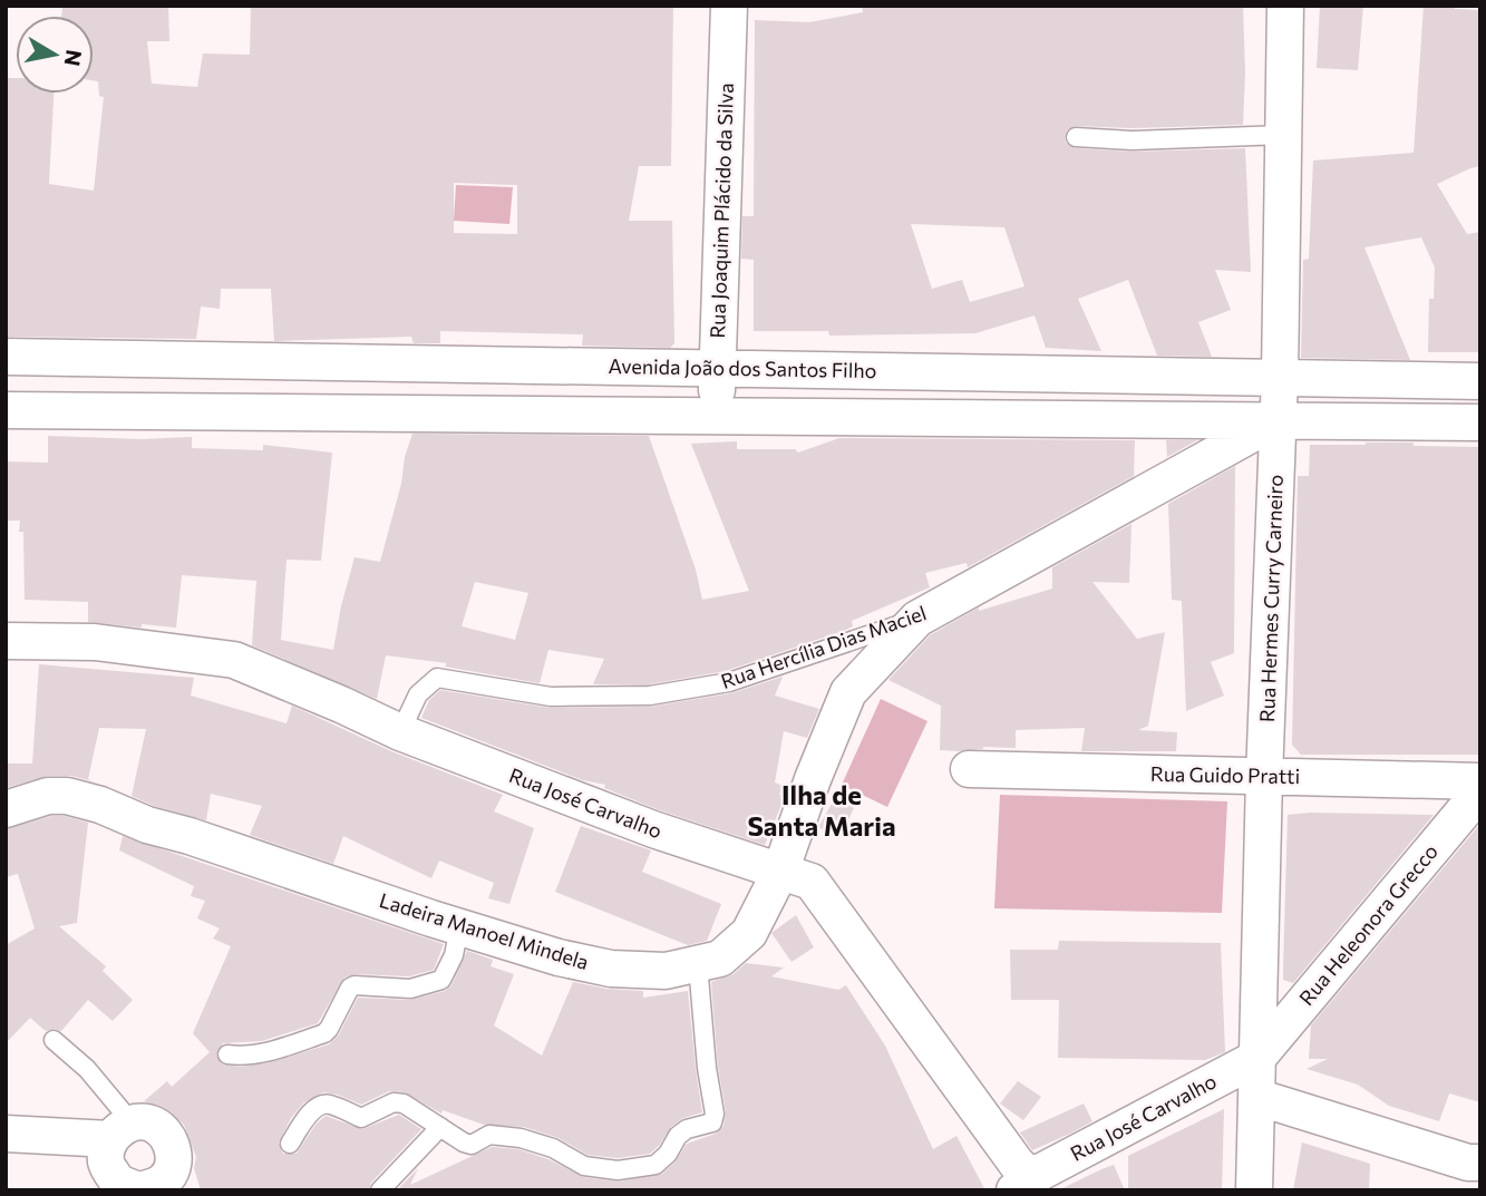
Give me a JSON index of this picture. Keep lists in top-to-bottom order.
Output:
{
  "streets": {
    "street": [
      "Rua Joaquim Plácido da Silva",
      "Avenida João dos Santos Filho",
      "Rua Hermes Curry Carneiro",
      "Rua Hercília Dias Maciel",
      "Rua Guido Pratti",
      "Rua José Carvalho",
      "Rua Heleonora Grecco",
      "Ladeira Manoel Mindela"
    ]
  },
  "crossings": [
    ["Rua Joaquim Plácido da Silva", "Avenida João dos Santos Filho"],
    ["Avenida João dos Santos Filho", "Rua Hermes Curry Carneiro"],
    ["Rua Hermes Curry Carneiro", "Rua Hercília Dias Maciel"],
    ["Rua Hermes Curry Carneiro", "Rua Guido Pratti"],
    ["Rua Hermes Curry Carneiro", "Rua José Carvalho"],
    ["Rua Hermes Curry Carneiro", "Rua Heleonora Grecco"],
    ["Rua Hercília Dias Maciel", "Rua José Carvalho"],
    ["Rua Hercília Dias Maciel", "Ladeira Manoel Mindela"],
    ["Rua José Carvalho", "Rua Heleonora Grecco"],
    ["Rua José Carvalho", "Ladeira Manoel Mindela"]
  ],
  "districts": ["Ilha de Santa Maria"],
  "north": "right"
}
